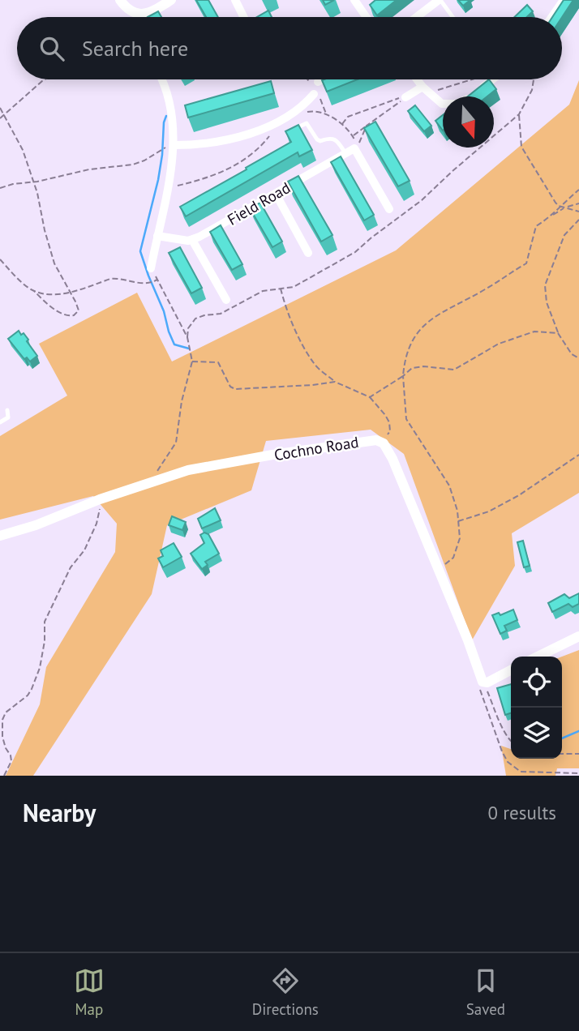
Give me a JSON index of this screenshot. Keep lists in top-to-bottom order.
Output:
{
  "streets": {
    "street": ["Field Road", "Cochno Road"]
  },
  "north": "bottom",
  "page": {
    "search": "Search here",
    "heading": ["Nearby", "0 results"],
    "nav": ["Map", "Directions", "Saved"]
  }
}
